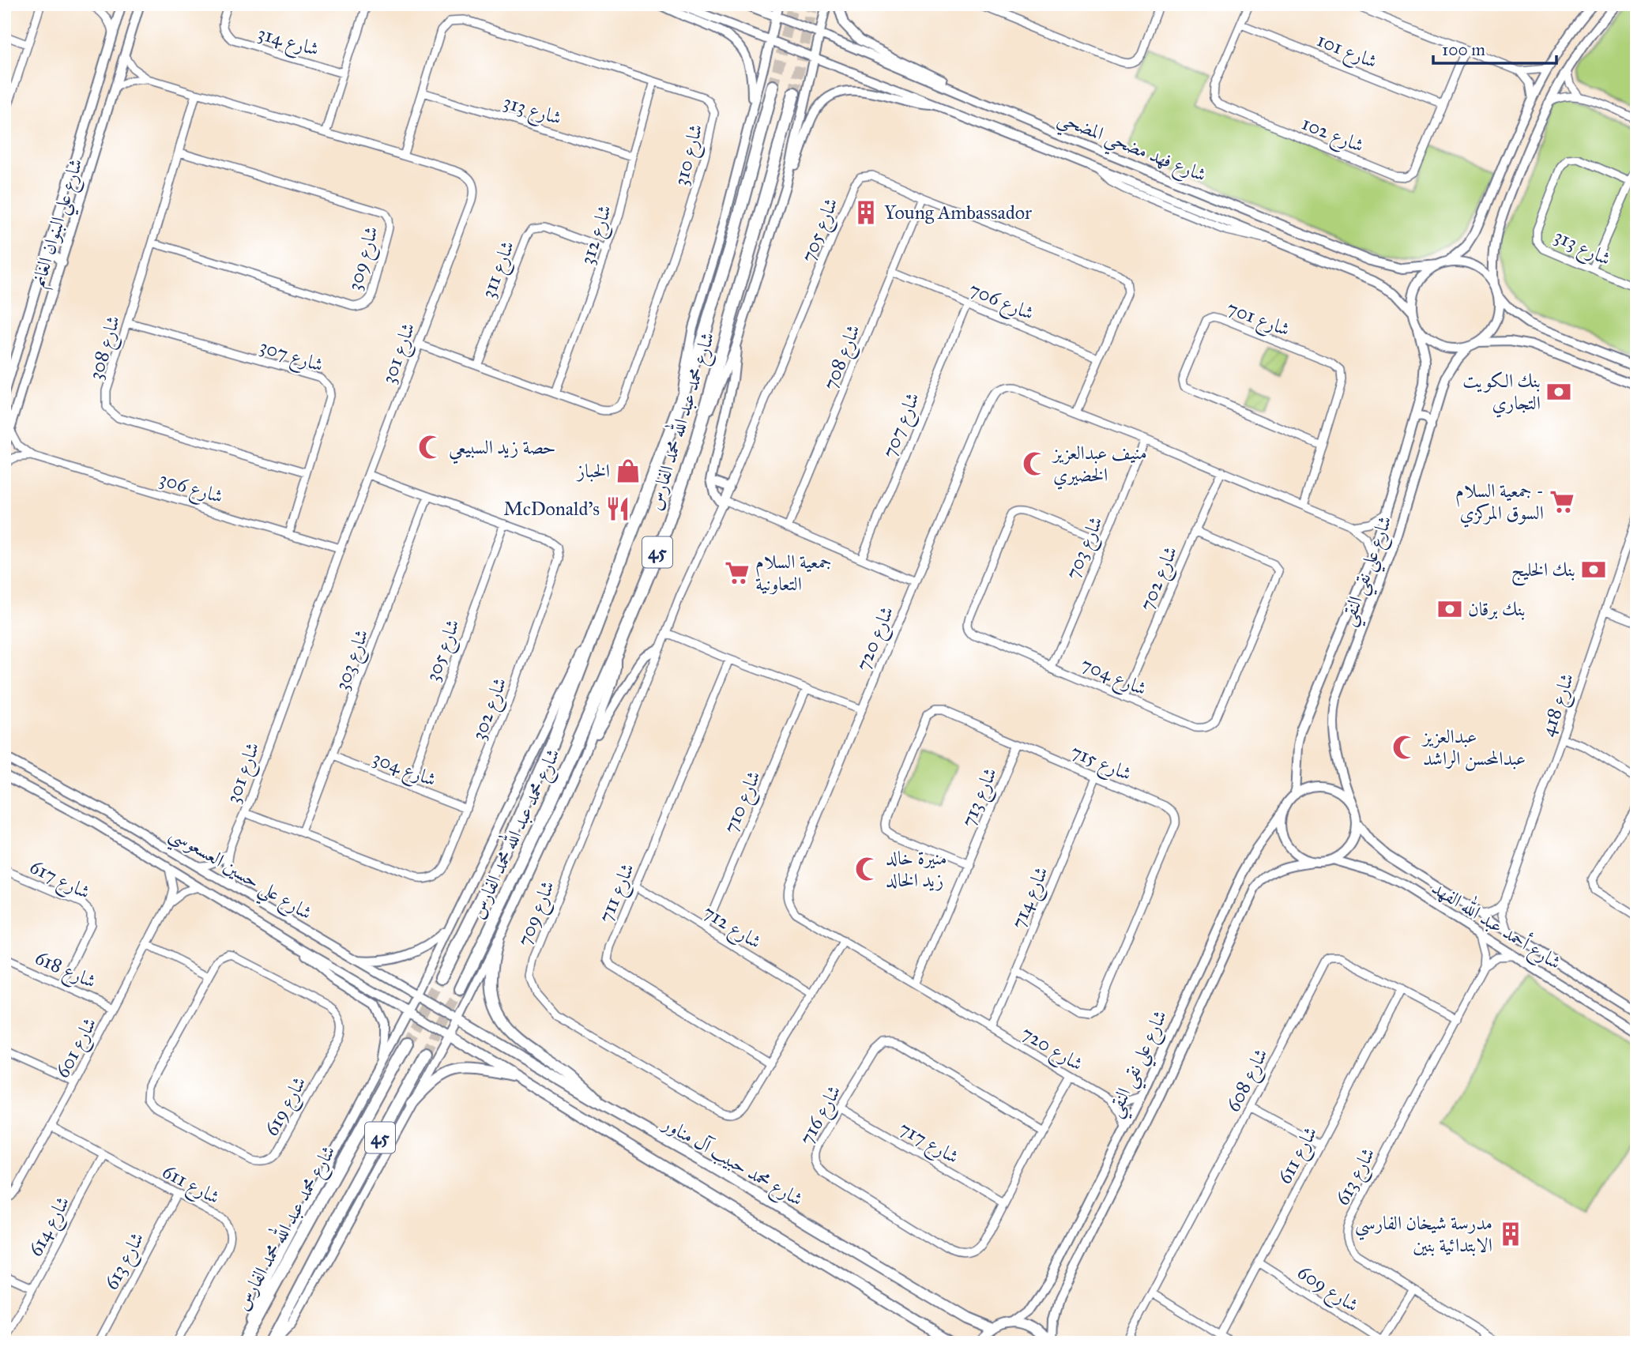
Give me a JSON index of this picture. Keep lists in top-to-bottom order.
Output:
{
  "streets": {
    "main road": ["شارع محمد عبد الله محمد الفارس", "45", "شارع محمد حبيب آل مناور"],
    "street": [
      "شارع 314",
      "شارع 101",
      "شارع 313",
      "شارع 102",
      "شارع فهد مضحي المضحي",
      "شارع 310",
      "شارع علي البنوان الغانم",
      "شارع 705",
      "شارع 312",
      "شارع 309",
      "شارع 311",
      "شارع 706",
      "شارع 701",
      "شارع 308",
      "شارع 301",
      "شارع 307",
      "شارع 708",
      "شارع 707",
      "شارع 306",
      "شارع 703",
      "شارع علي نقي النقي",
      "شارع 702",
      "شارع 720",
      "شارع 305",
      "شارع 303",
      "شارع 704",
      "شارع 418",
      "شارع 302",
      "شارع 715",
      "شارع 304",
      "شارع 713",
      "شارع 710",
      "شارع علي حسين العسعوسي",
      "شارع 617",
      "شارع 711",
      "شارع 714",
      "شارع 709",
      "شارع أحمد عبد الله الفهد",
      "شارع 712",
      "شارع 618",
      "شارع 601",
      "شارع 608",
      "شارع 619",
      "شارع 716",
      "شارع 717",
      "شارع 611",
      "شارع 613",
      "شارع 614",
      "شارع 609"
    ]
  },
  "crossings": [
    ["شارع 101", "شارع 102"],
    ["شارع 313", "شارع 310"],
    ["شارع 313", "شارع 312"],
    ["شارع فهد مضحي المضحي", "شارع علي نقي النقي"],
    ["شارع 310", "شارع 312"],
    ["شارع 310", "شارع 311"],
    ["شارع 310", "شارع 301"],
    ["شارع علي البنوان الغانم", "شارع 301"],
    ["شارع علي البنوان الغانم", "شارع 306"],
    ["شارع 705", "شارع 706"],
    ["شارع 705", "شارع 708"],
    ["شارع 705", "شارع 720"],
    ["شارع 705", "شارع 709"],
    ["شارع 312", "شارع 311"],
    ["شارع 309", "شارع 308"],
    ["شارع 706", "شارع 708"],
    ["شارع 706", "شارع 707"],
    ["شارع 701", "شارع 720"],
    ["شارع 308", "شارع 301"],
    ["شارع 308", "شارع 307"],
    ["شارع 301", "شارع 306"],
    ["شارع 301", "شارع 302"],
    ["شارع 301", "شارع علي حسين العسعوسي"],
    ["شارع 307", "شارع 306"],
    ["شارع 703", "شارع 720"],
    ["شارع 703", "شارع 704"],
    ["شارع علي نقي النقي", "شارع 720"],
    ["شارع علي نقي النقي", "شارع أحمد عبد الله الفهد"],
    ["شارع 702", "شارع 720"],
    ["شارع 702", "شارع 704"],
    ["شارع 720", "شارع 713"],
    ["شارع 720", "شارع 714"],
    ["شارع 720", "شارع 709"],
    ["شارع 720", "شارع 716"],
    ["شارع 305", "شارع 302"],
    ["شارع 305", "شارع 304"],
    ["شارع 303", "شارع 302"],
    ["شارع 303", "شارع 304"],
    ["شارع 418", "شارع أحمد عبد الله الفهد"],
    ["شارع 302", "شارع 304"],
    ["شارع 715", "شارع 713"],
    ["شارع 715", "شارع 714"],
    ["شارع 710", "شارع 712"],
    ["شارع علي حسين العسعوسي", "شارع 601"],
    ["شارع علي حسين العسعوسي", "شارع محمد حبيب آل مناور"],
    ["شارع 617", "شارع 618"],
    ["شارع 711", "شارع 709"],
    ["شارع 711", "شارع 712"],
    ["شارع 709", "شارع 712"],
    ["شارع 618", "شارع 601"],
    ["شارع 601", "شارع 611"],
    ["شارع 608", "شارع 611"],
    ["شارع 608", "شارع 613"],
    ["شارع 716", "شارع 717"],
    ["شارع 611", "شارع 613"],
    ["شارع 611", "شارع 614"],
    ["شارع 611", "شارع 609"]
  ],
  "places": {
    "building": ["Young Ambassador", "مدرسة شيخان الفارسي الابتدائية بنين"],
    "bank": ["بنك الكويت التجاري", "بنك الخليج", "بنك برقان"],
    "mosque": [
      "حصة زيد السبيعي",
      "منيف عبدالعزيز الخضيري",
      "عبدالعزيز عبدالمحسن الراشد",
      "منيرة خالد زيد الخالد"
    ],
    "shop": ["الخباز"],
    "supermarket": ["جمعية السلام - السوق المركزي", "جمعية السلام التعاونية"],
    "restaurant": ["McDonald's"]
  },
  "scale_bar": "100 m"
}
